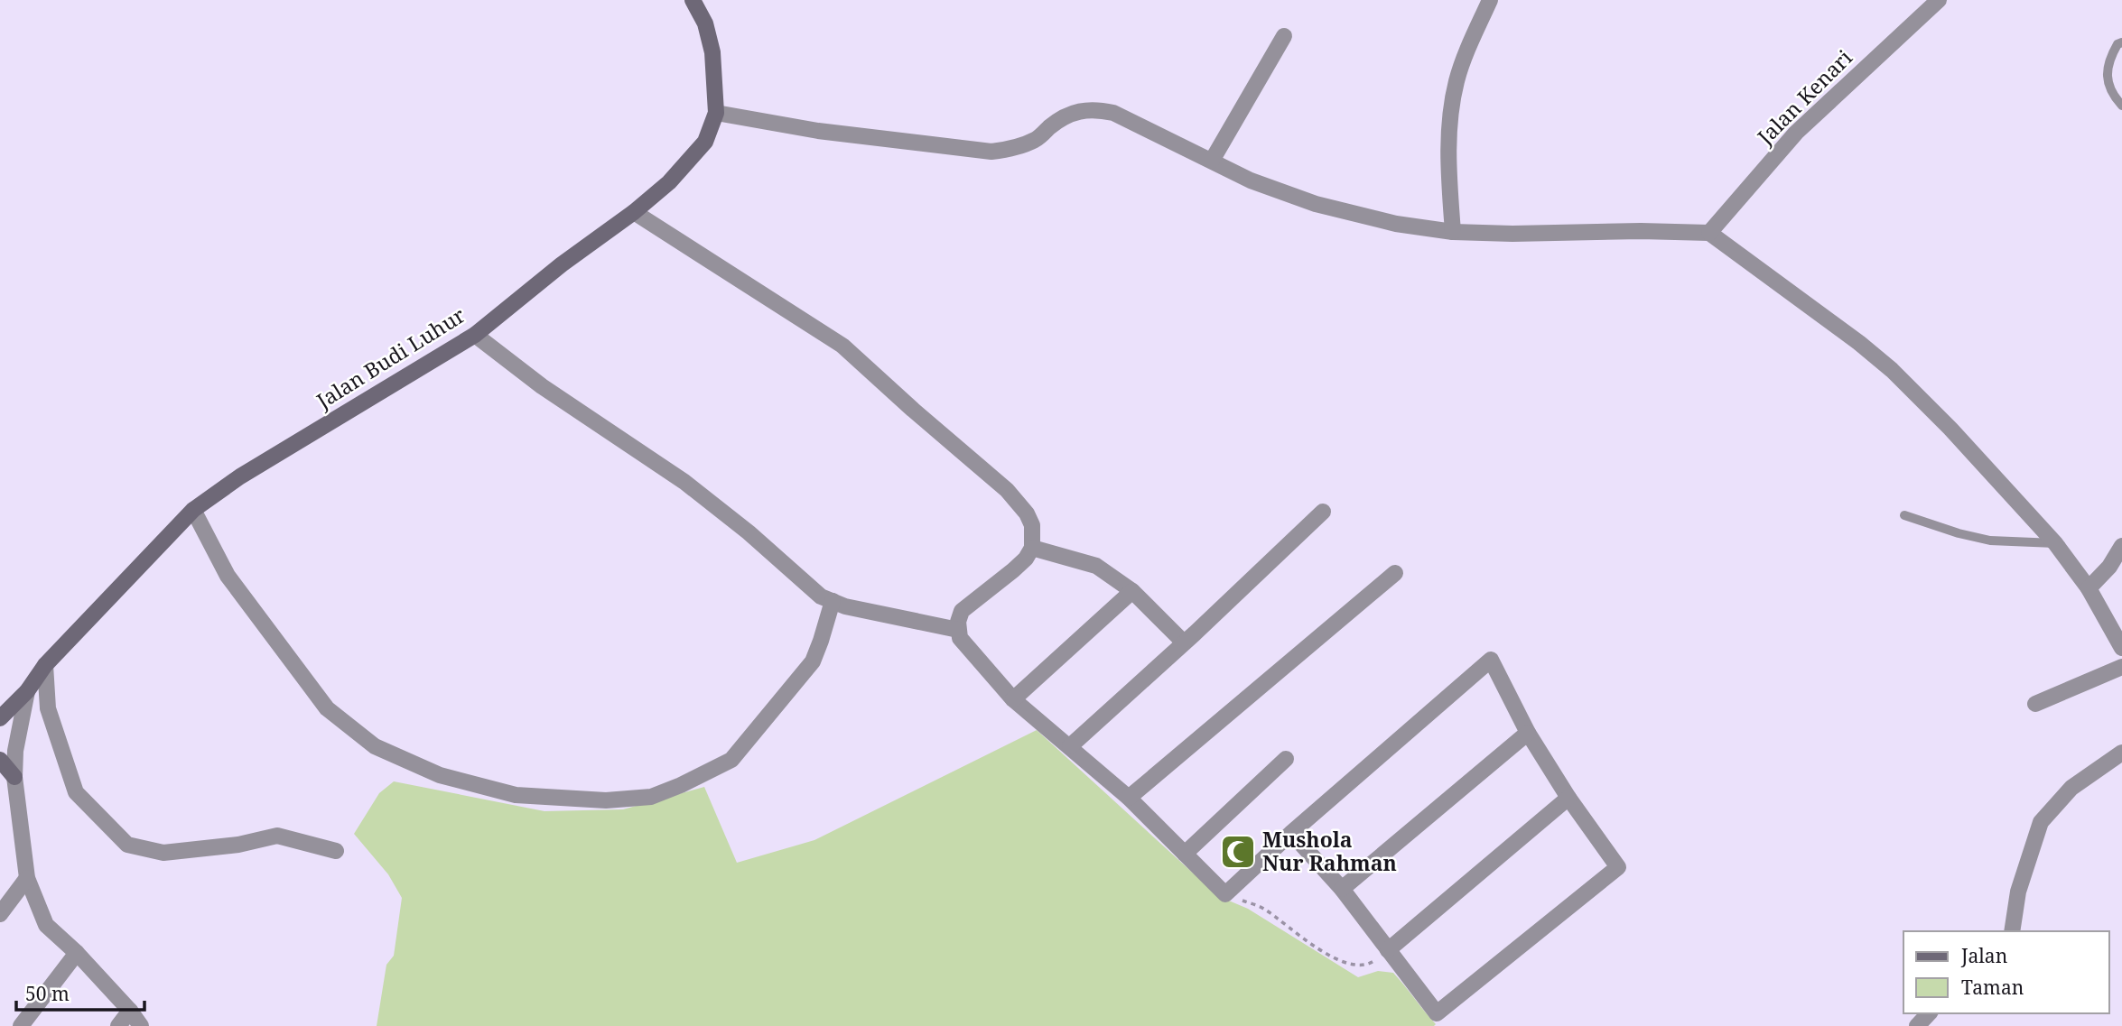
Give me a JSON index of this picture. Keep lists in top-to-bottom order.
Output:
{
  "streets": {
    "main road": ["Jalan Budi Luhur"],
    "street": ["Jalan Kenari"]
  },
  "places": {
    "mosque": ["Mushola Nur Rahman"]
  },
  "legend": ["Jalan", "Taman"],
  "scale_bar": "50 m"
}
